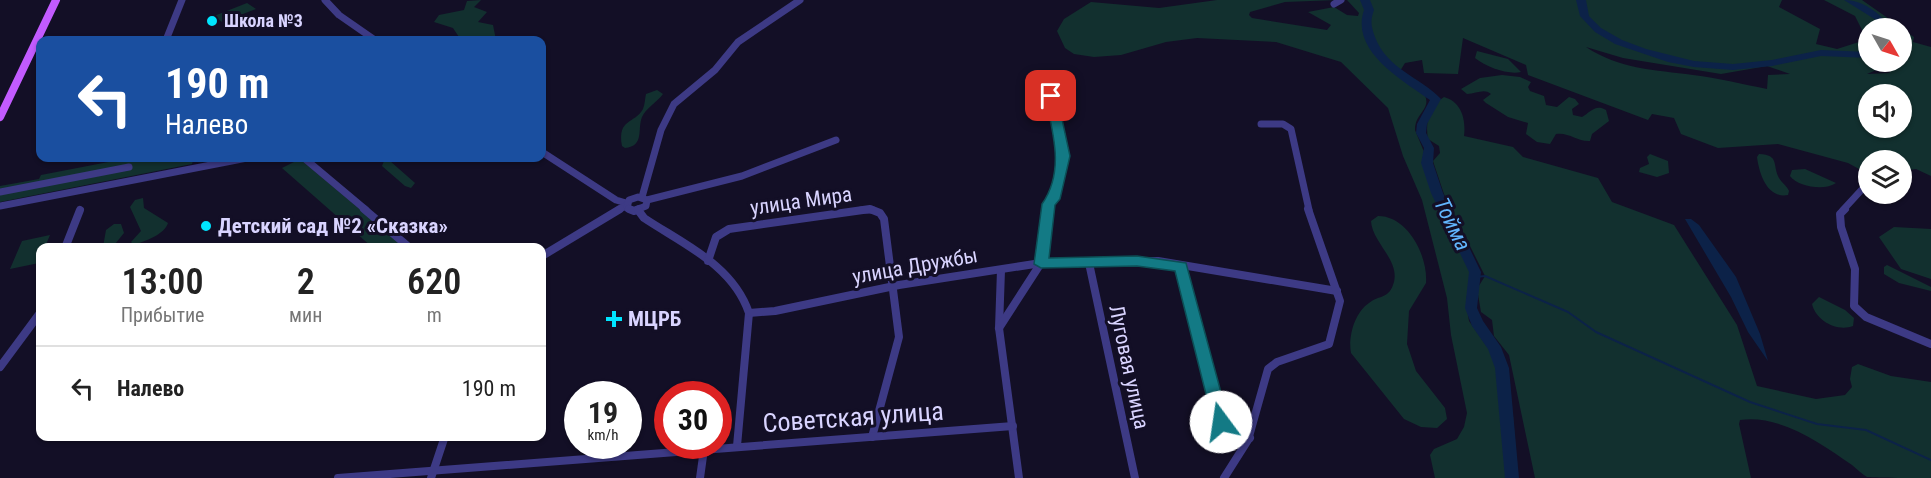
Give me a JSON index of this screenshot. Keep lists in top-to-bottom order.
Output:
{
  "streets": {
    "street": [
      "улица Мира",
      "улица Дружбы",
      "Луговая улица",
      "Советская улица"
    ]
  },
  "crossings": [
    ["улица Мира", "улица Дружбы"],
    ["улица Мира", "Советская улица"],
    ["улица Дружбы", "Луговая улица"]
  ],
  "water": ["Тойма"],
  "places": {
    "other": ["Школа №3", "Детский сад №2 «Сказка»"],
    "health": ["МЦРБ"]
  },
  "north": "bottom right",
  "page": {
    "turn": ["190 m", "Налево"],
    "eta": [
      "13:00",
      "Прибытие",
      "2",
      "мин",
      "620",
      "m"
    ],
    "list": [
      {
        "name": "Налево",
        "value": "190 m"
      }
    ],
    "speed": "19 km/h",
    "limit": "30"
  }
}
